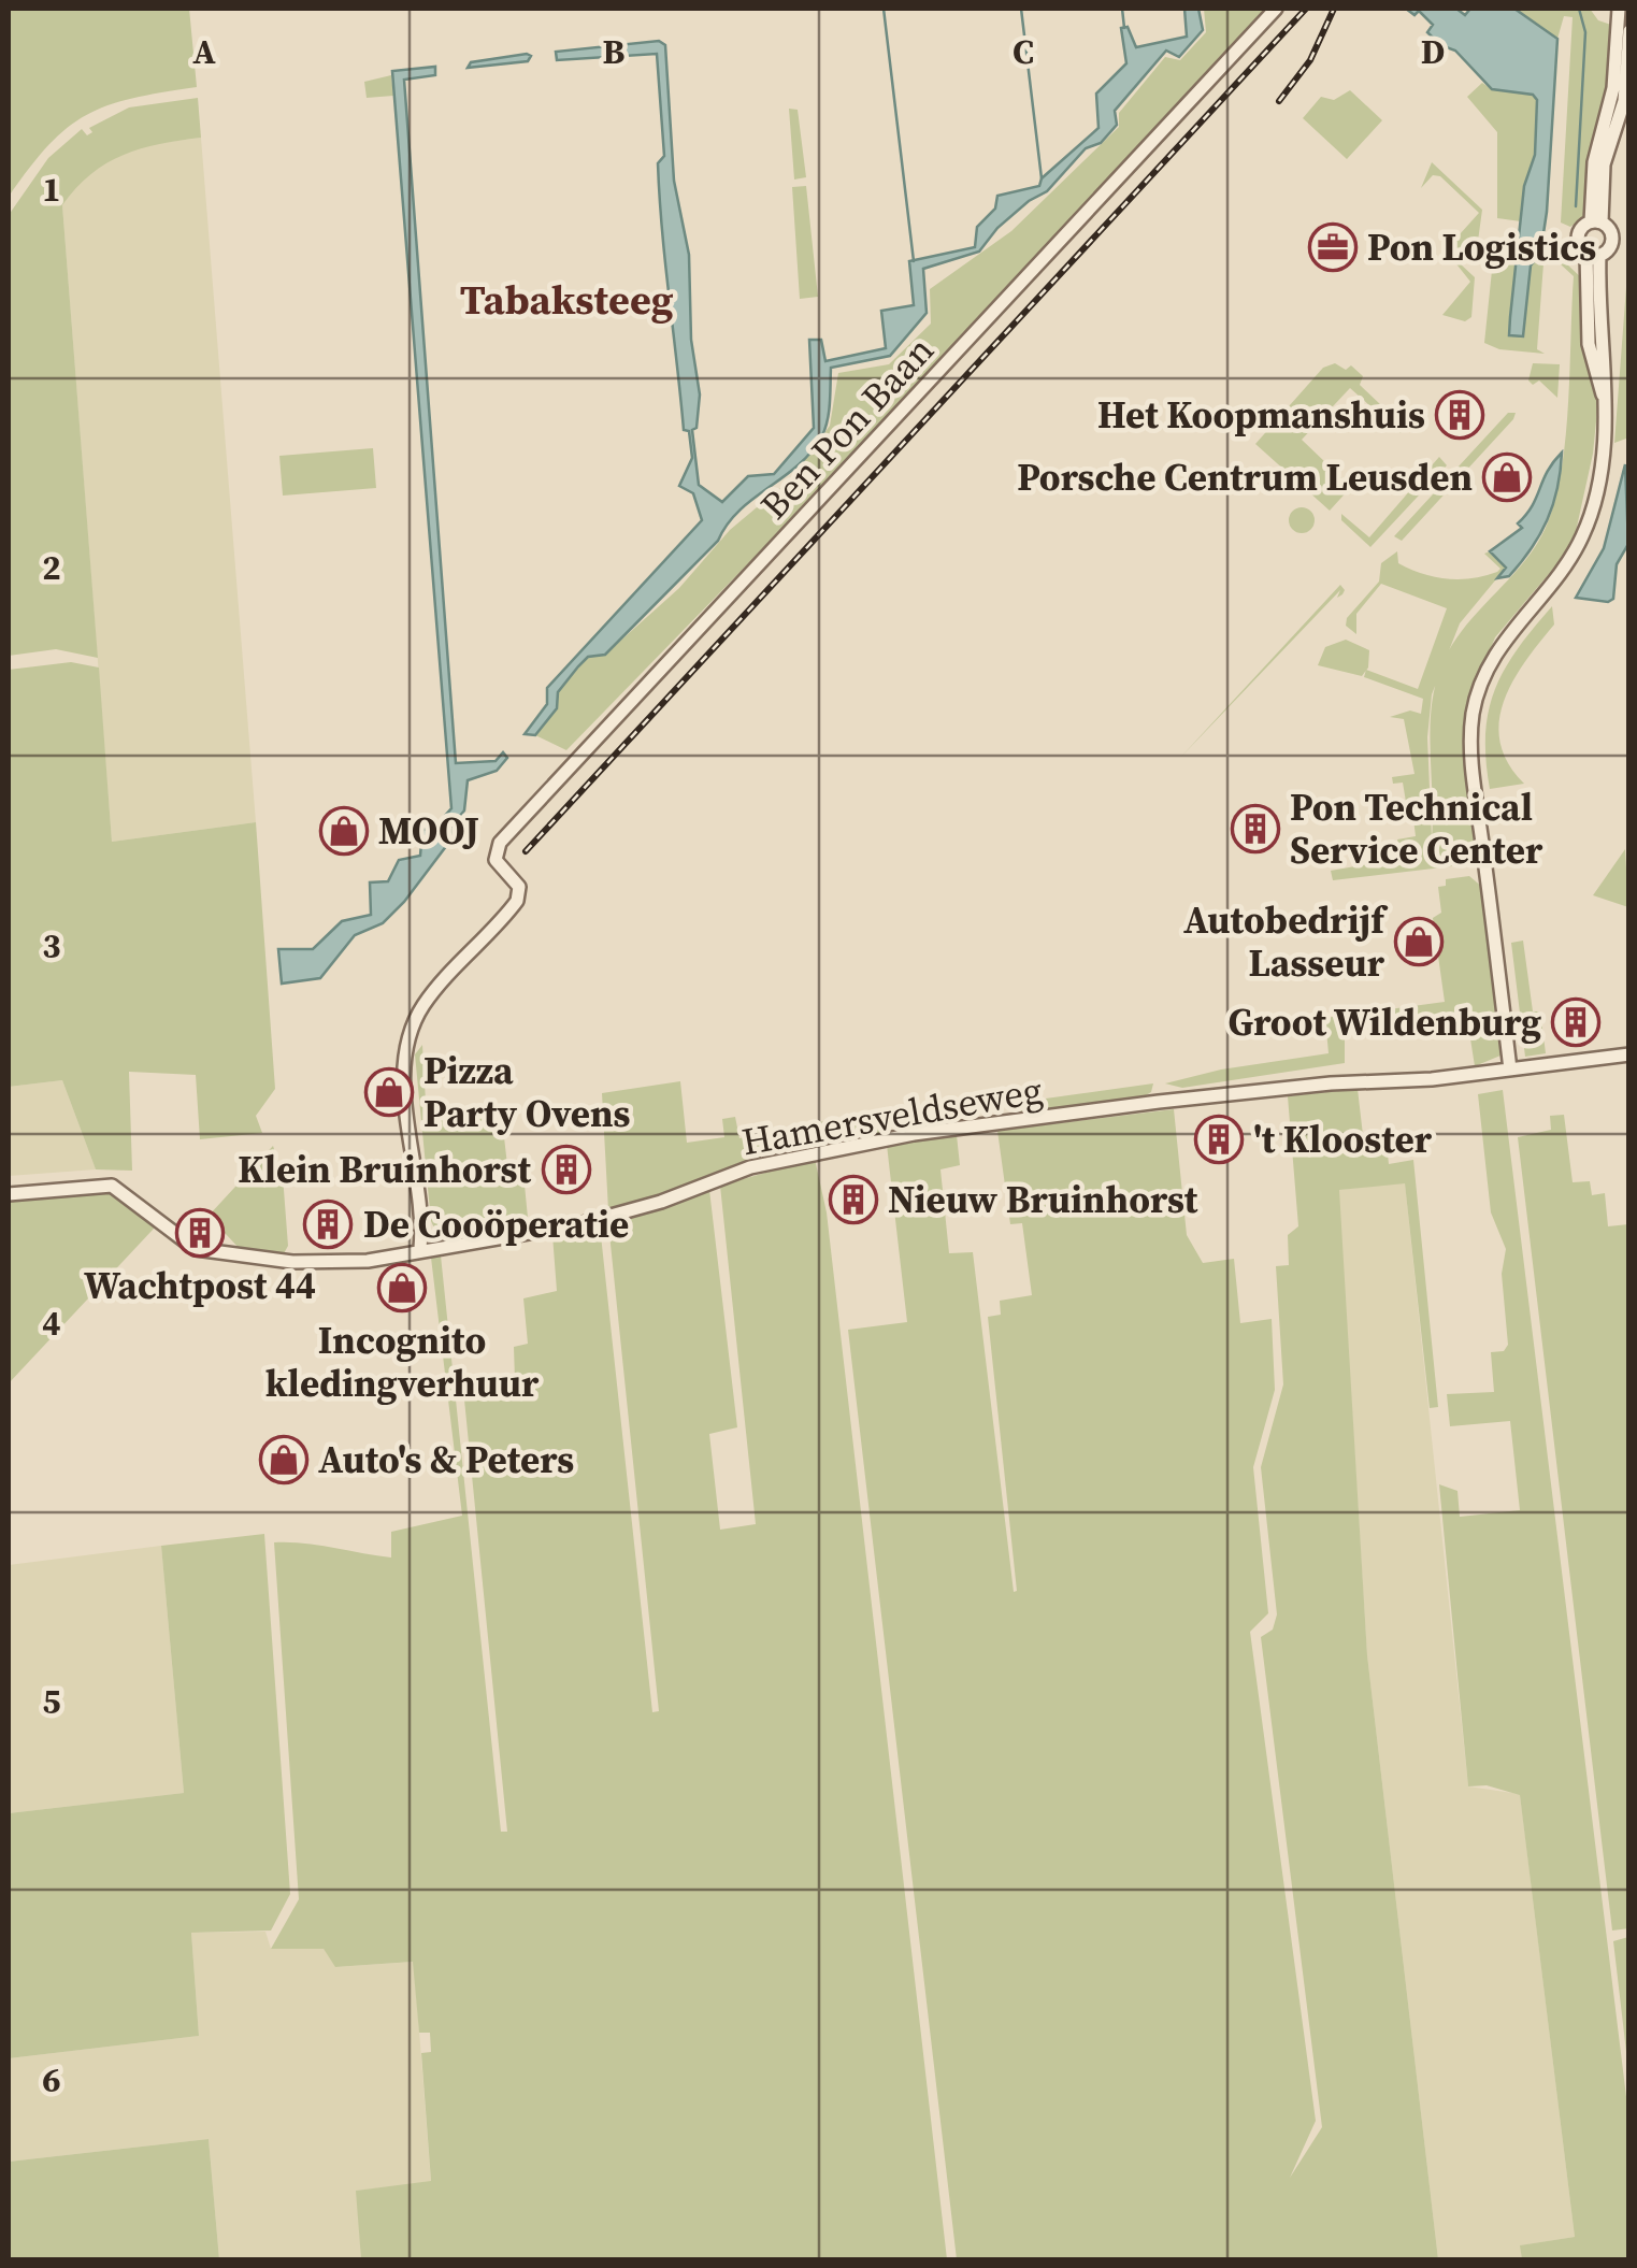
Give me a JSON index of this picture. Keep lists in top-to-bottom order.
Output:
{
  "streets": {
    "street": ["Ben Pon Baan", "Hamersveldseweg"]
  },
  "crossings": [
    ["Ben Pon Baan", "Hamersveldseweg"]
  ],
  "districts": ["Tabaksteeg"],
  "places": {
    "office": ["Pon Logistics"],
    "building": [
      "Het Koopmanshuis",
      "Pon Technical Service Center",
      "Groot Wildenburg",
      "'t Klooster",
      "Klein Bruinhorst",
      "Nieuw Bruinhorst",
      "De Cooöperatie",
      "Wachtpost 44"
    ],
    "shop": [
      "Porsche Centrum Leusden",
      "MOOJ",
      "Autobedrijf Lasseur",
      "Pizza Party Ovens",
      "Incognito kledingverhuur",
      "Auto's & Peters"
    ]
  },
  "grid": {
    "columns": [
      "A",
      "B",
      "C",
      "D"
    ],
    "rows": [
      "1",
      "2",
      "3",
      "4",
      "5",
      "6"
    ]
  }
}
